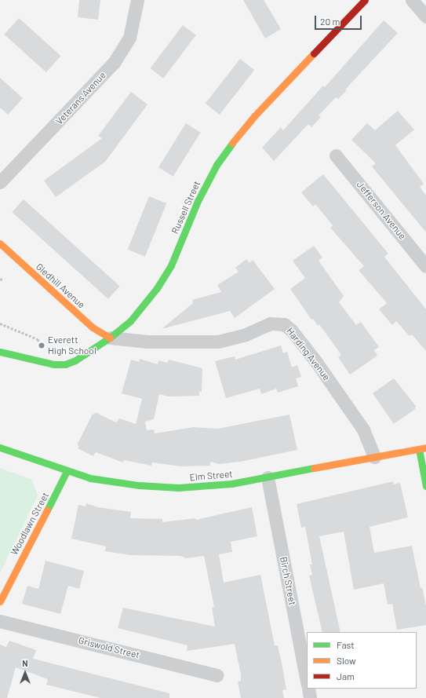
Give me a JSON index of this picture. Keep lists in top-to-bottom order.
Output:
{
  "streets": {
    "street": [
      "Veterans Avenue",
      "Russell Street",
      "Jefferson Avenue",
      "Gledhill Avenue",
      "Harding Avenue",
      "Elm Street",
      "Woodlawn Street",
      "Birch Street",
      "Griswold Street"
    ]
  },
  "crossings": [
    ["Russell Street", "Gledhill Avenue"],
    ["Russell Street", "Harding Avenue"],
    ["Gledhill Avenue", "Harding Avenue"],
    ["Harding Avenue", "Elm Street"],
    ["Elm Street", "Woodlawn Street"],
    ["Elm Street", "Birch Street"]
  ],
  "places": ["Everett High School"],
  "legend": ["Fast", "Slow", "Jam"],
  "scale_bar": "20 m",
  "north": "top"
}
